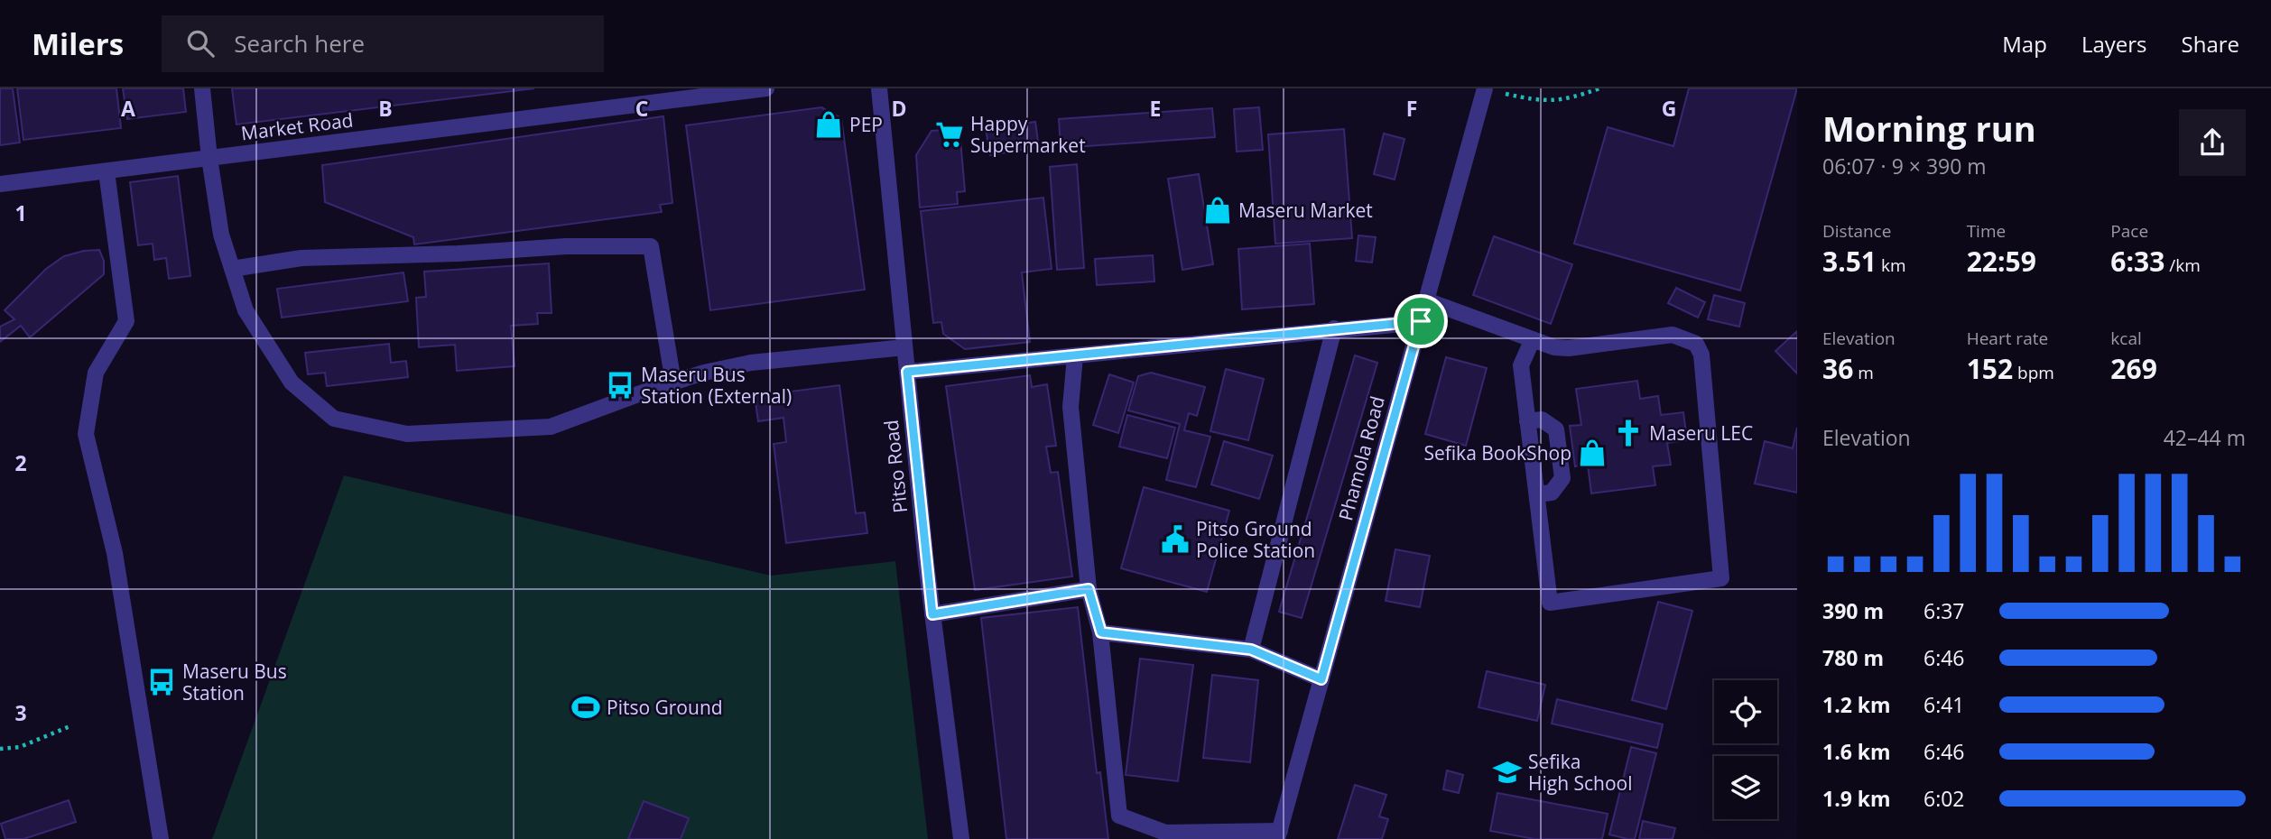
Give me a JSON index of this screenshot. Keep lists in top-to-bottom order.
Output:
{
  "streets": {
    "street": ["Market Road", "Phamola Road", "Pitso Road"]
  },
  "places": {
    "shop": ["PEP", "Maseru Market", "Sefika BookShop"],
    "supermarket": ["Happy Supermarket"],
    "bus stop": ["Maseru Bus Station (External)", "Maseru Bus Station"],
    "church": ["Maseru LEC"],
    "public building": ["Pitso Ground Police Station"],
    "sports": ["Pitso Ground"],
    "school or university": ["Sefika High School"]
  },
  "page": {
    "header": "Milers",
    "search": "Search here",
    "nav": ["Map", "Layers", "Share"],
    "heading": ["Morning run", "06:07 · 9 × 390 m"],
    "stats": [
      ["Distance", "3.51 km"],
      ["Time", "22:59"],
      ["Pace", "6:33 /km"],
      ["Elevation", "36 m"],
      ["Heart rate", "152 bpm"],
      ["kcal", "269"]
    ],
    "chart": ["Elevation", "42–44 m"],
    "list": [
      {
        "name": "390 m",
        "note": "6:37"
      },
      {
        "name": "780 m",
        "note": "6:46"
      },
      {
        "name": "1.2 km",
        "note": "6:41"
      },
      {
        "name": "1.6 km",
        "note": "6:46"
      },
      {
        "name": "1.9 km",
        "note": "6:02"
      }
    ]
  },
  "grid": {
    "columns": [
      "A",
      "B",
      "C",
      "D",
      "E",
      "F",
      "G"
    ],
    "rows": ["1", "2", "3"]
  }
}
